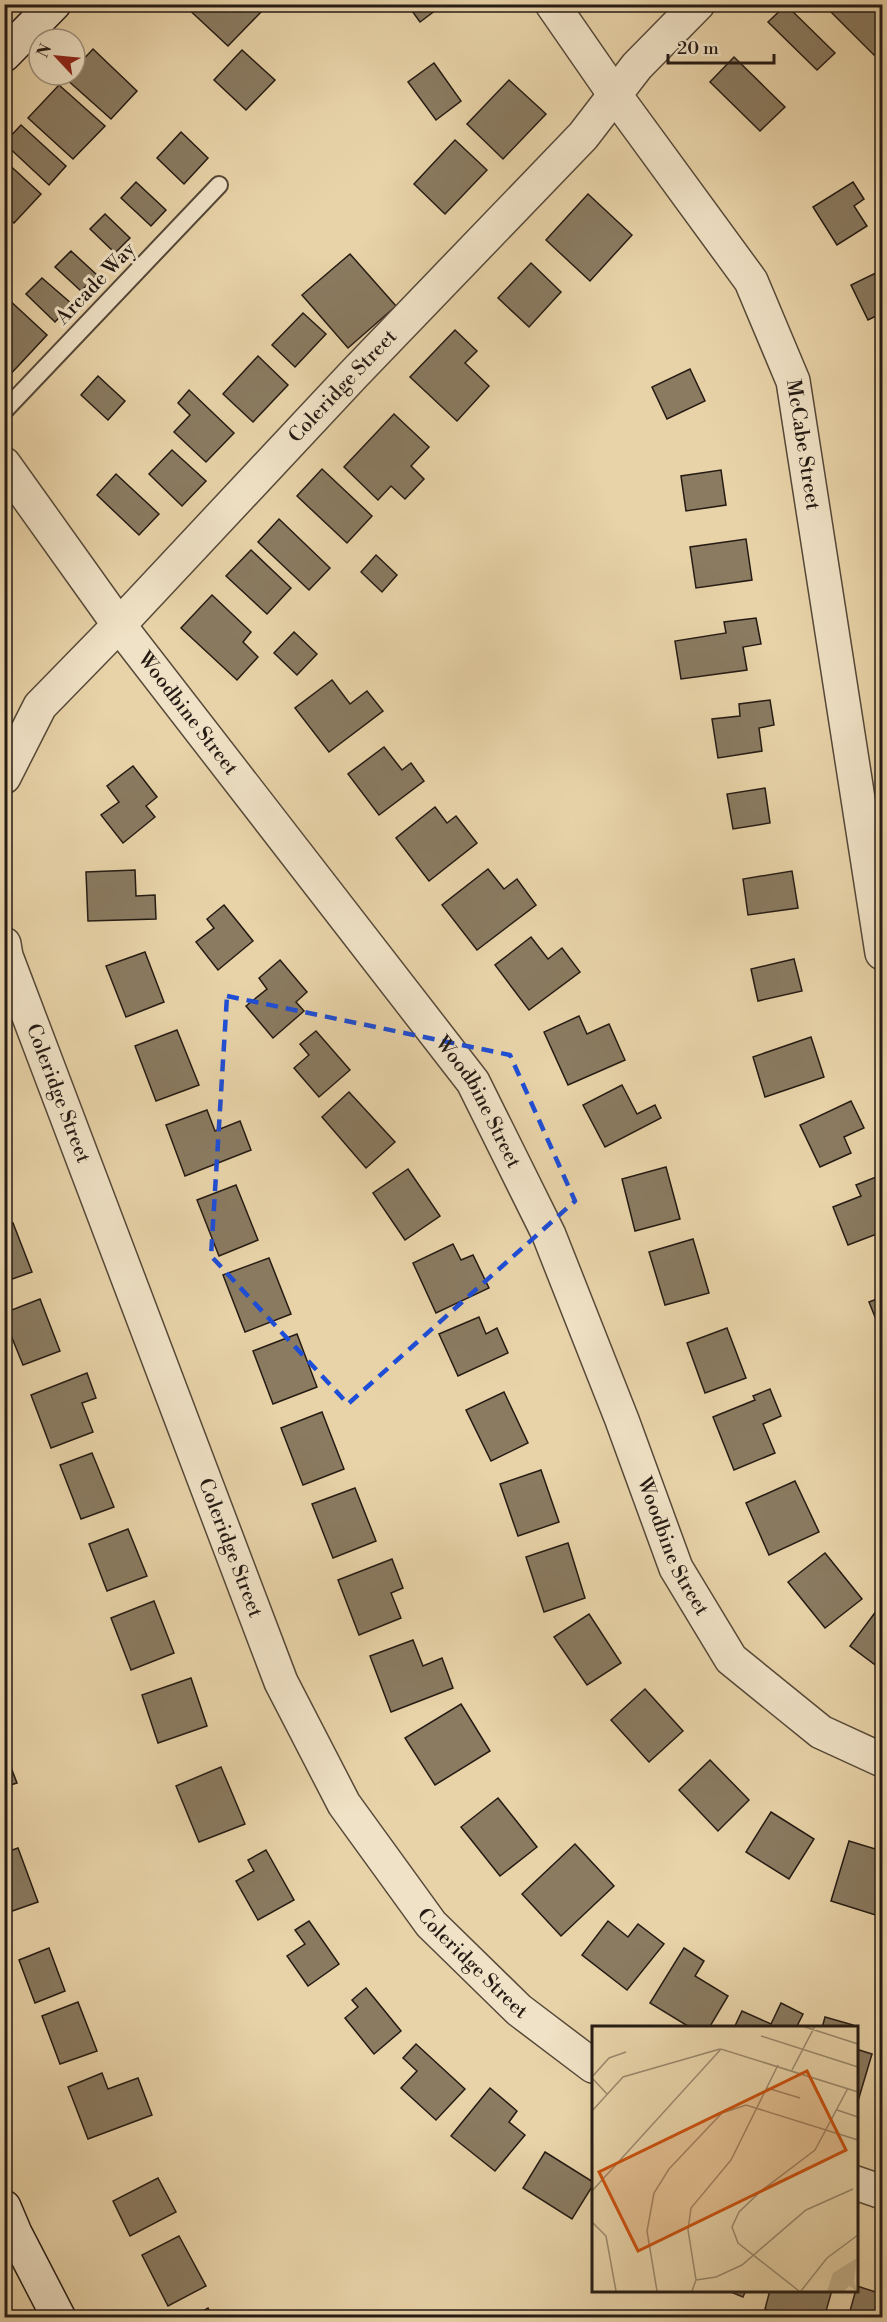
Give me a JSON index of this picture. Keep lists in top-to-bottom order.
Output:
{
  "streets": {
    "street": ["Coleridge Street", "McCabe Street", "Woodbine Street"],
    "lane": ["Arcade Way"]
  },
  "crossings": [
    ["Coleridge Street", "McCabe Street"],
    ["Coleridge Street", "Woodbine Street"]
  ],
  "scale_bar": "20 m",
  "north": "top left"
}
